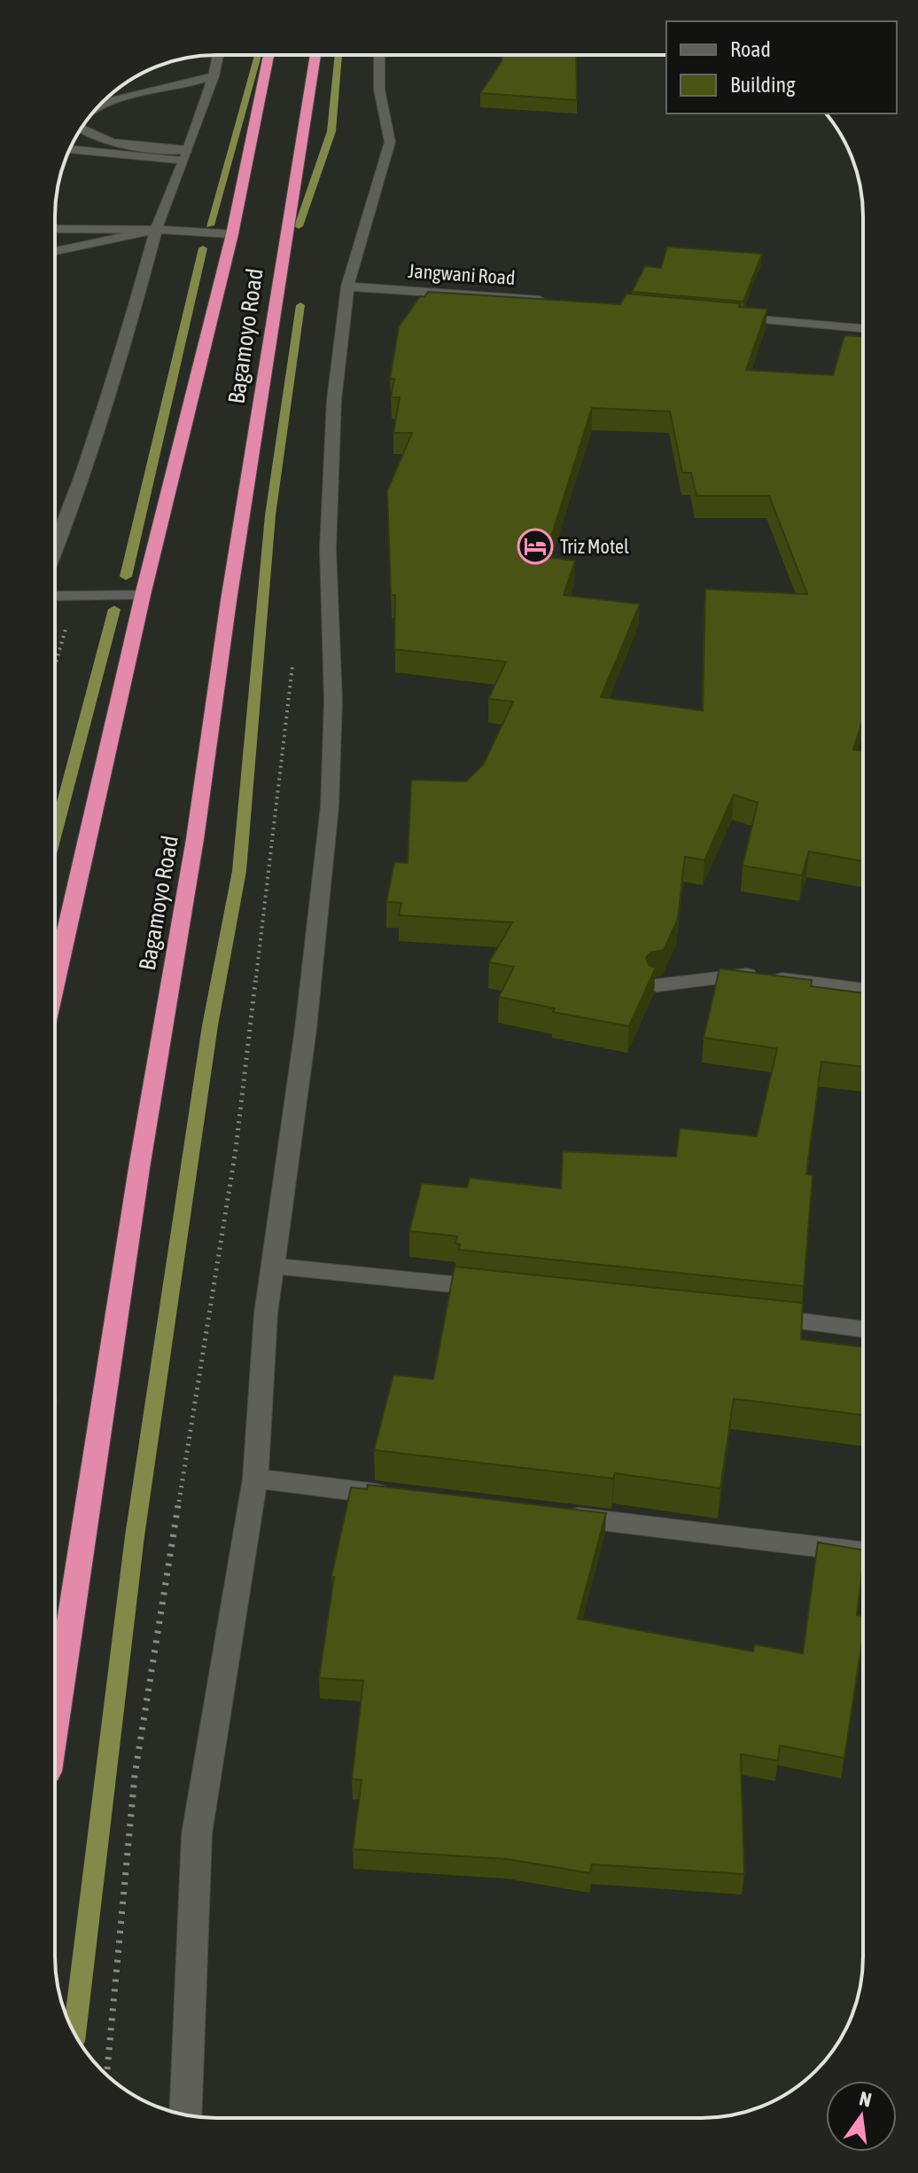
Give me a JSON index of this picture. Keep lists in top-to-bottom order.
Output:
{
  "streets": {
    "highway": ["Bagamoyo Road"],
    "street": ["Jangwani Road"]
  },
  "places": {
    "hotel": ["Triz Motel"]
  },
  "legend": ["Road", "Building"],
  "north": "top"
}
